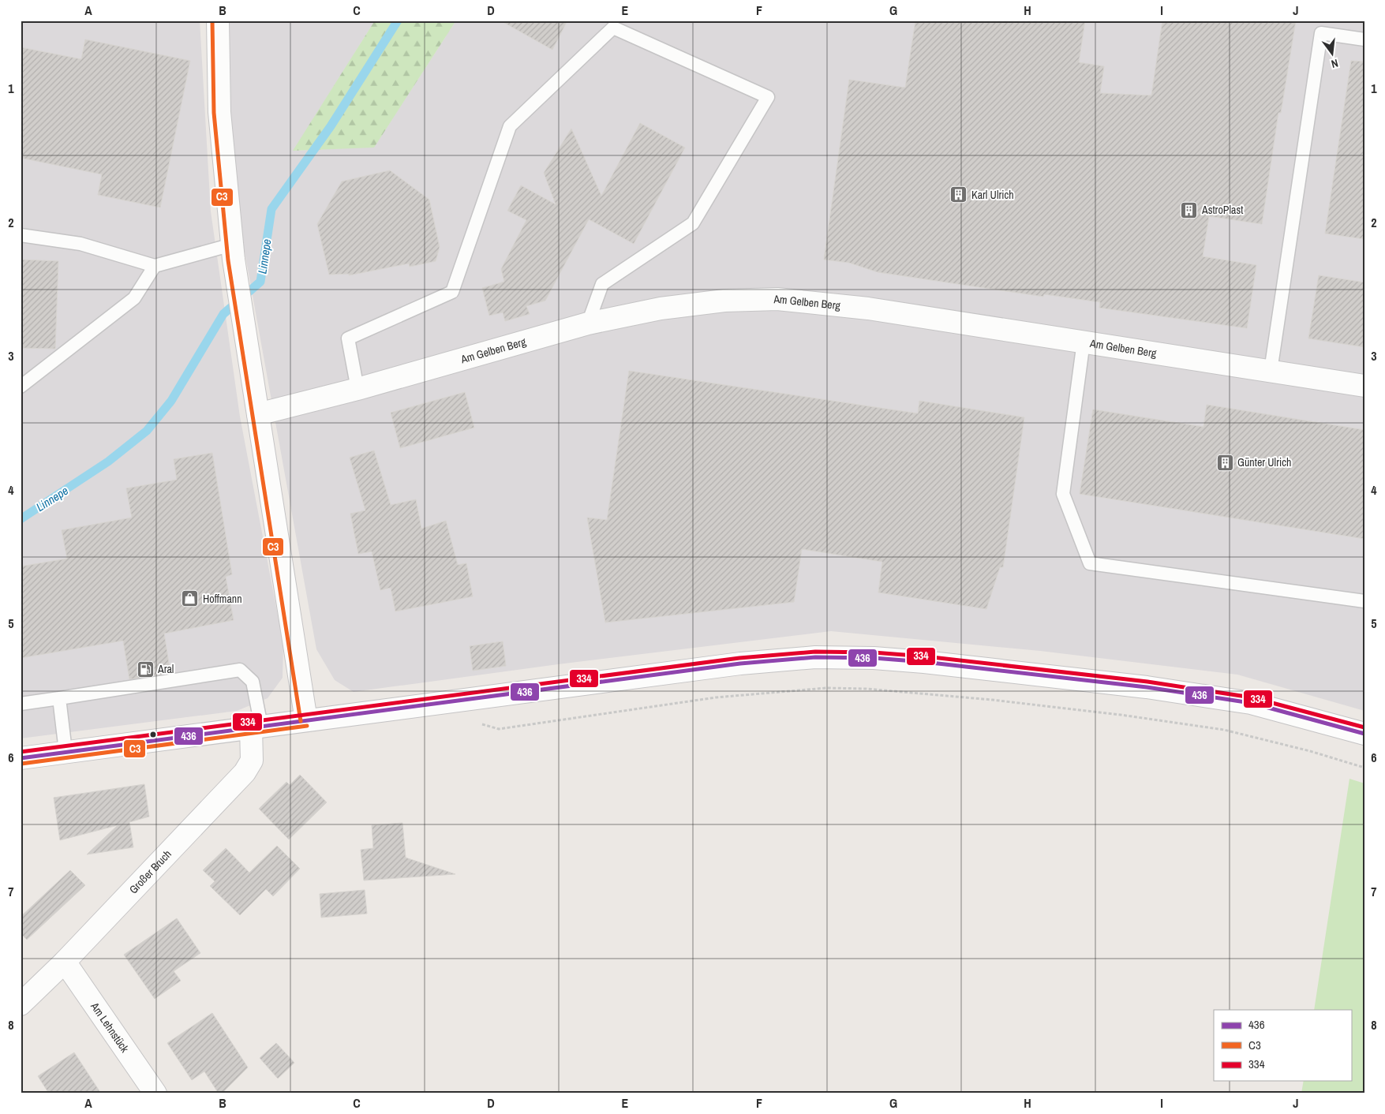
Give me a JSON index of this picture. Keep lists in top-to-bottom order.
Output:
{
  "streets": {
    "street": ["Am Gelben Berg", "Großer Bruch", "Am Lehnstück"]
  },
  "crossings": [
    ["Großer Bruch", "Am Lehnstück"]
  ],
  "water": ["Linnepe"],
  "places": {
    "building": ["Karl Ulrich", "AstroPlast", "Günter Ulrich"],
    "shop": ["Hoffmann"],
    "fuel station": ["Aral"]
  },
  "lines": ["transit line C3", "transit line 334", "transit line 436"],
  "legend": ["436", "C3", "334"],
  "north": "bottom",
  "grid": {
    "columns": [
      "A",
      "B",
      "C",
      "D",
      "E",
      "F",
      "G",
      "H",
      "I",
      "J"
    ],
    "rows": [
      "1",
      "2",
      "3",
      "4",
      "5",
      "6",
      "7",
      "8"
    ]
  }
}
